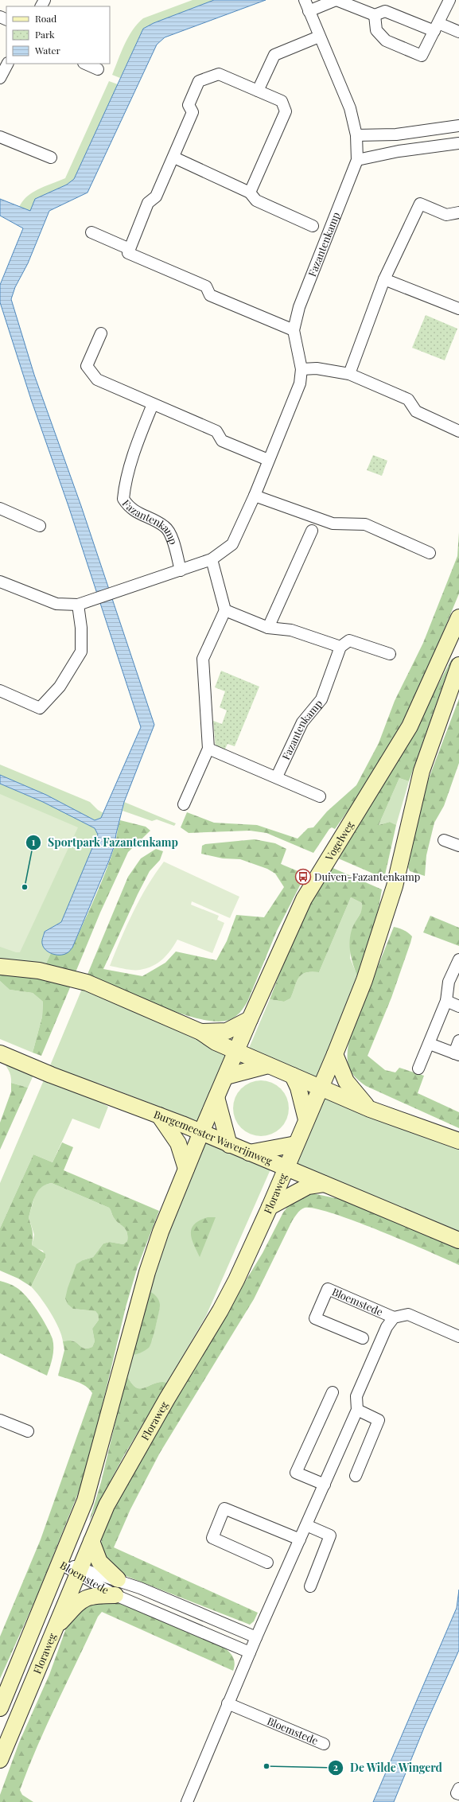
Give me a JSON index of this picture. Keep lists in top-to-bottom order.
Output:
{
  "streets": {
    "main road": ["Vogelweg", "Burgemeester Waverijnweg", "Floraweg"],
    "street": ["Fazantenkamp", "Bloemstede"]
  },
  "crossings": [
    ["Vogelweg", "Floraweg"],
    ["Burgemeester Waverijnweg", "Floraweg"],
    ["Floraweg", "Bloemstede"]
  ],
  "places": {
    "bus stop": ["Duiven-Fazantenkamp"],
    "other": ["Sportpark Fazantenkamp", "De Wilde Wingerd"]
  },
  "legend": ["Road", "Park", "Water"]
}
